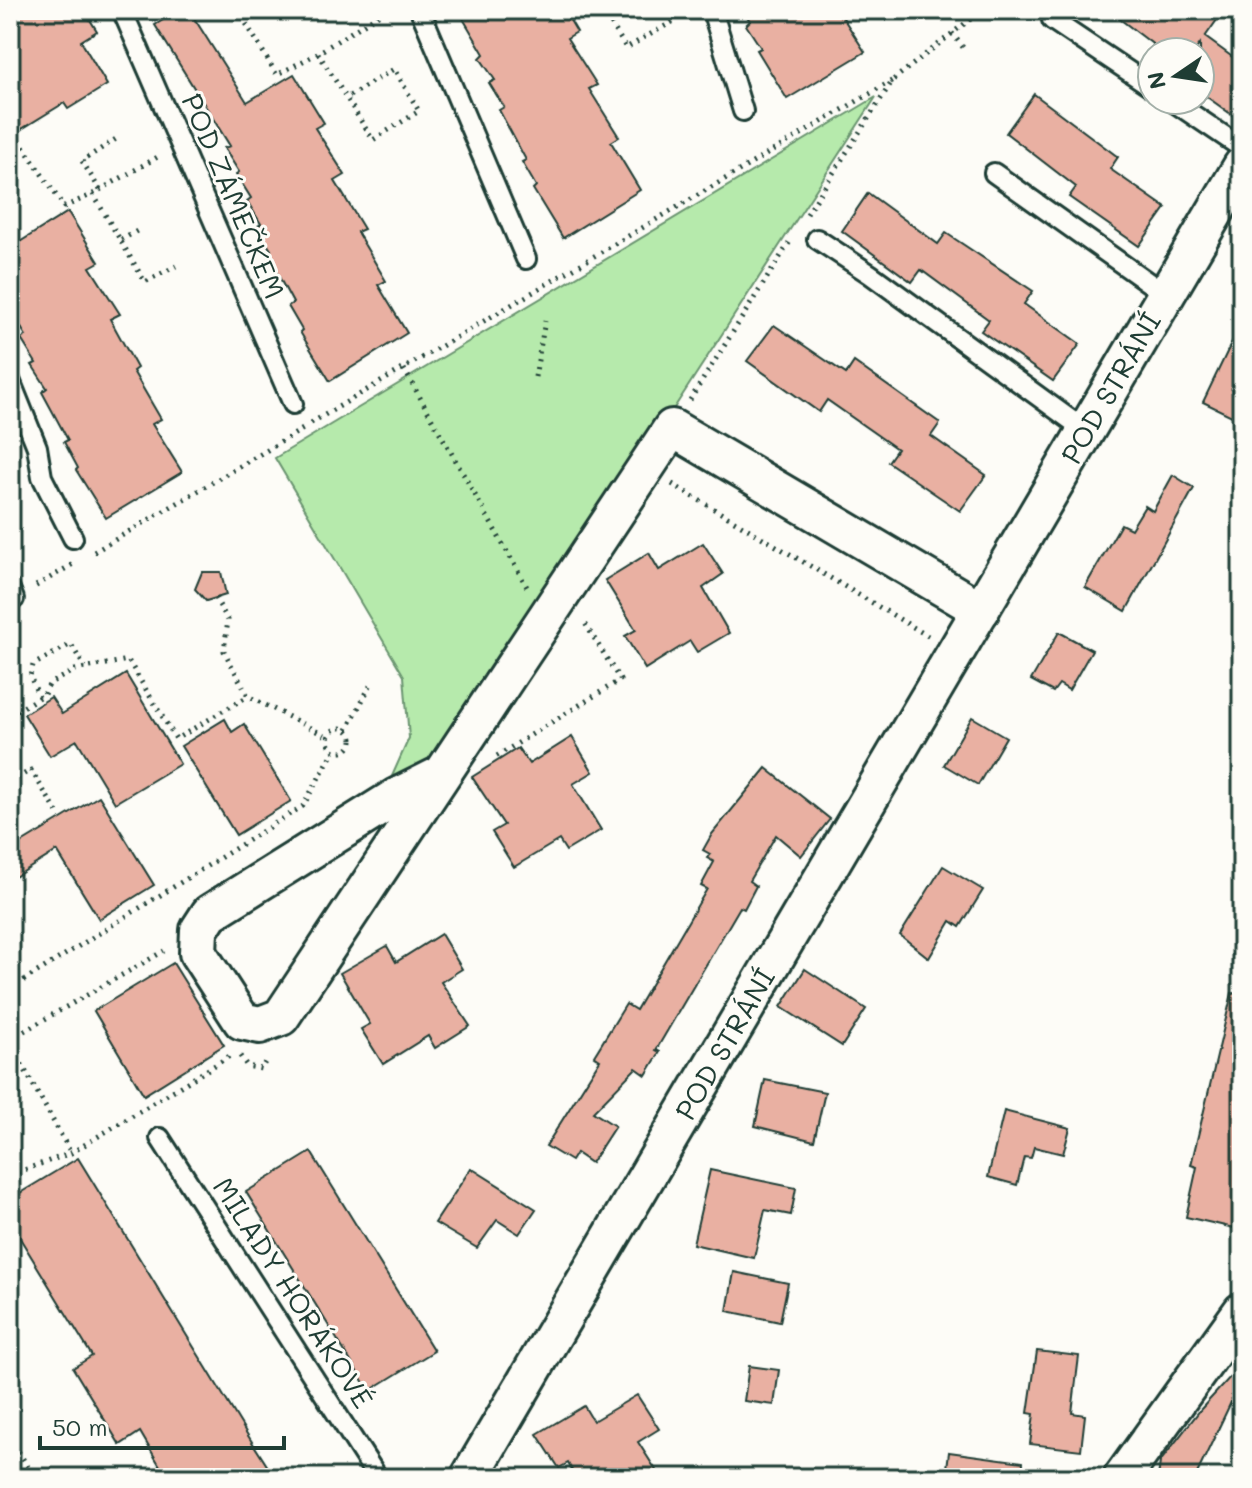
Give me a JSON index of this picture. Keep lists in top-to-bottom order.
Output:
{
  "streets": {
    "street": ["POD STRÁNÍ"],
    "lane": ["POD ZÁMEČKEM", "MILADY HORÁKOVÉ"]
  },
  "scale_bar": "50 m",
  "north": "left"
}
